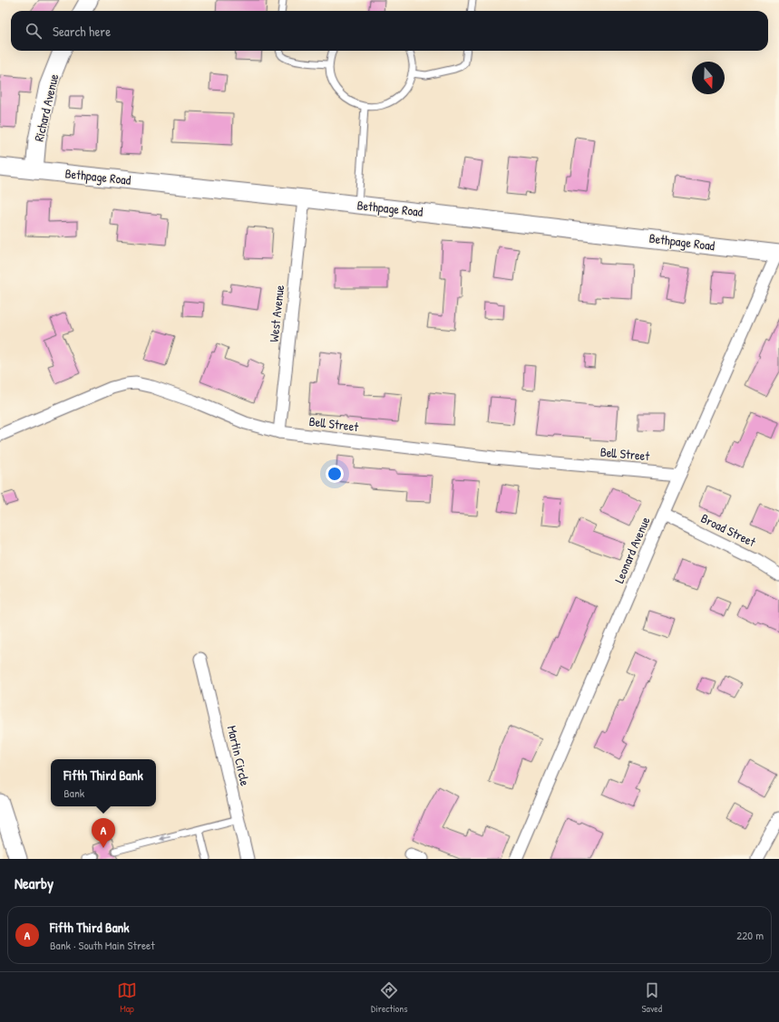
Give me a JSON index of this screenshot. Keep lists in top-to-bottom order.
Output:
{
  "streets": {
    "main road": ["Richard Avenue", "Bethpage Road"],
    "street": [
      "West Avenue",
      "Bell Street",
      "Broad Street",
      "Leonard Avenue",
      "Martin Circle"
    ]
  },
  "crossings": [
    ["Richard Avenue", "Bethpage Road"],
    ["Bethpage Road", "West Avenue"],
    ["Bethpage Road", "Leonard Avenue"],
    ["West Avenue", "Bell Street"],
    ["Bell Street", "Leonard Avenue"],
    ["Broad Street", "Leonard Avenue"]
  ],
  "north": "bottom",
  "page": {
    "search": "Search here",
    "popup": ["Fifth Third Bank", "Bank"],
    "pins": "A",
    "heading": "Nearby",
    "list": [
      {
        "mark": "A",
        "name": "Fifth Third Bank",
        "note": "Bank · South Main Street",
        "value": "220 m"
      }
    ],
    "nav": ["Map", "Directions", "Saved"]
  }
}
